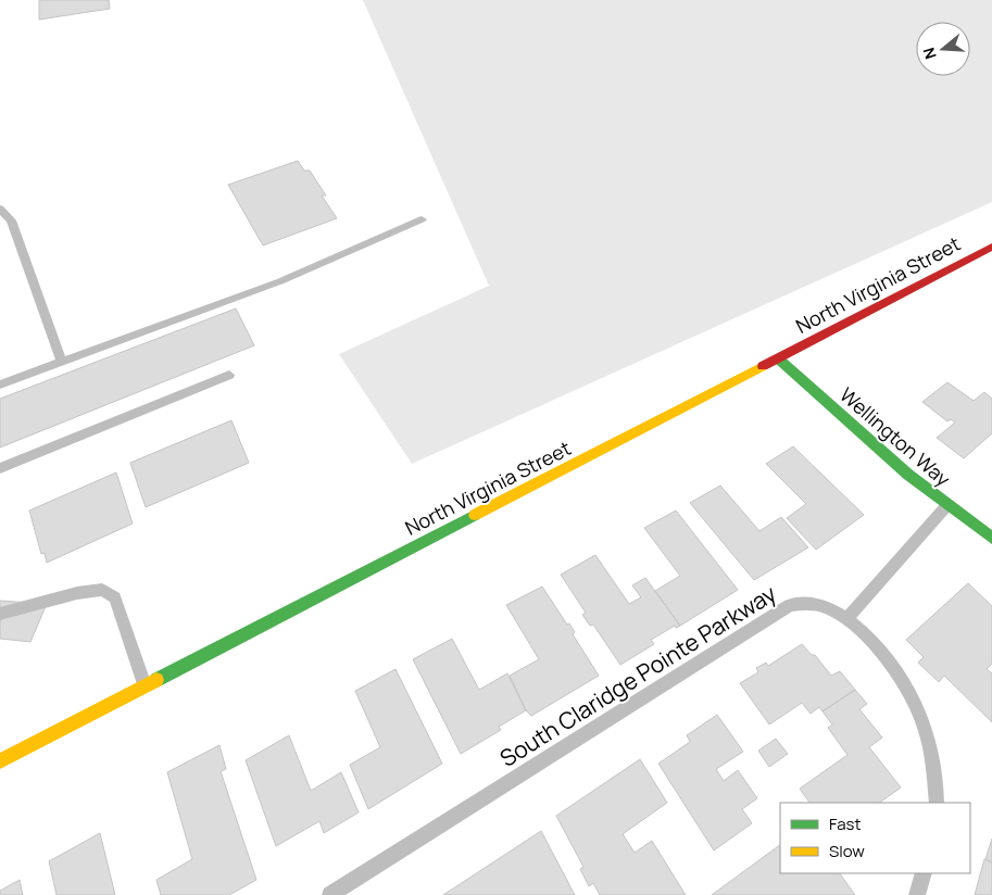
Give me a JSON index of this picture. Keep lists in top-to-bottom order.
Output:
{
  "streets": {
    "main road": ["North Virginia Street", "Wellington Way"],
    "lane": ["South Claridge Pointe Parkway"]
  },
  "crossings": [
    ["North Virginia Street", "Wellington Way"]
  ],
  "legend": ["Fast", "Slow"],
  "north": "left"
}
